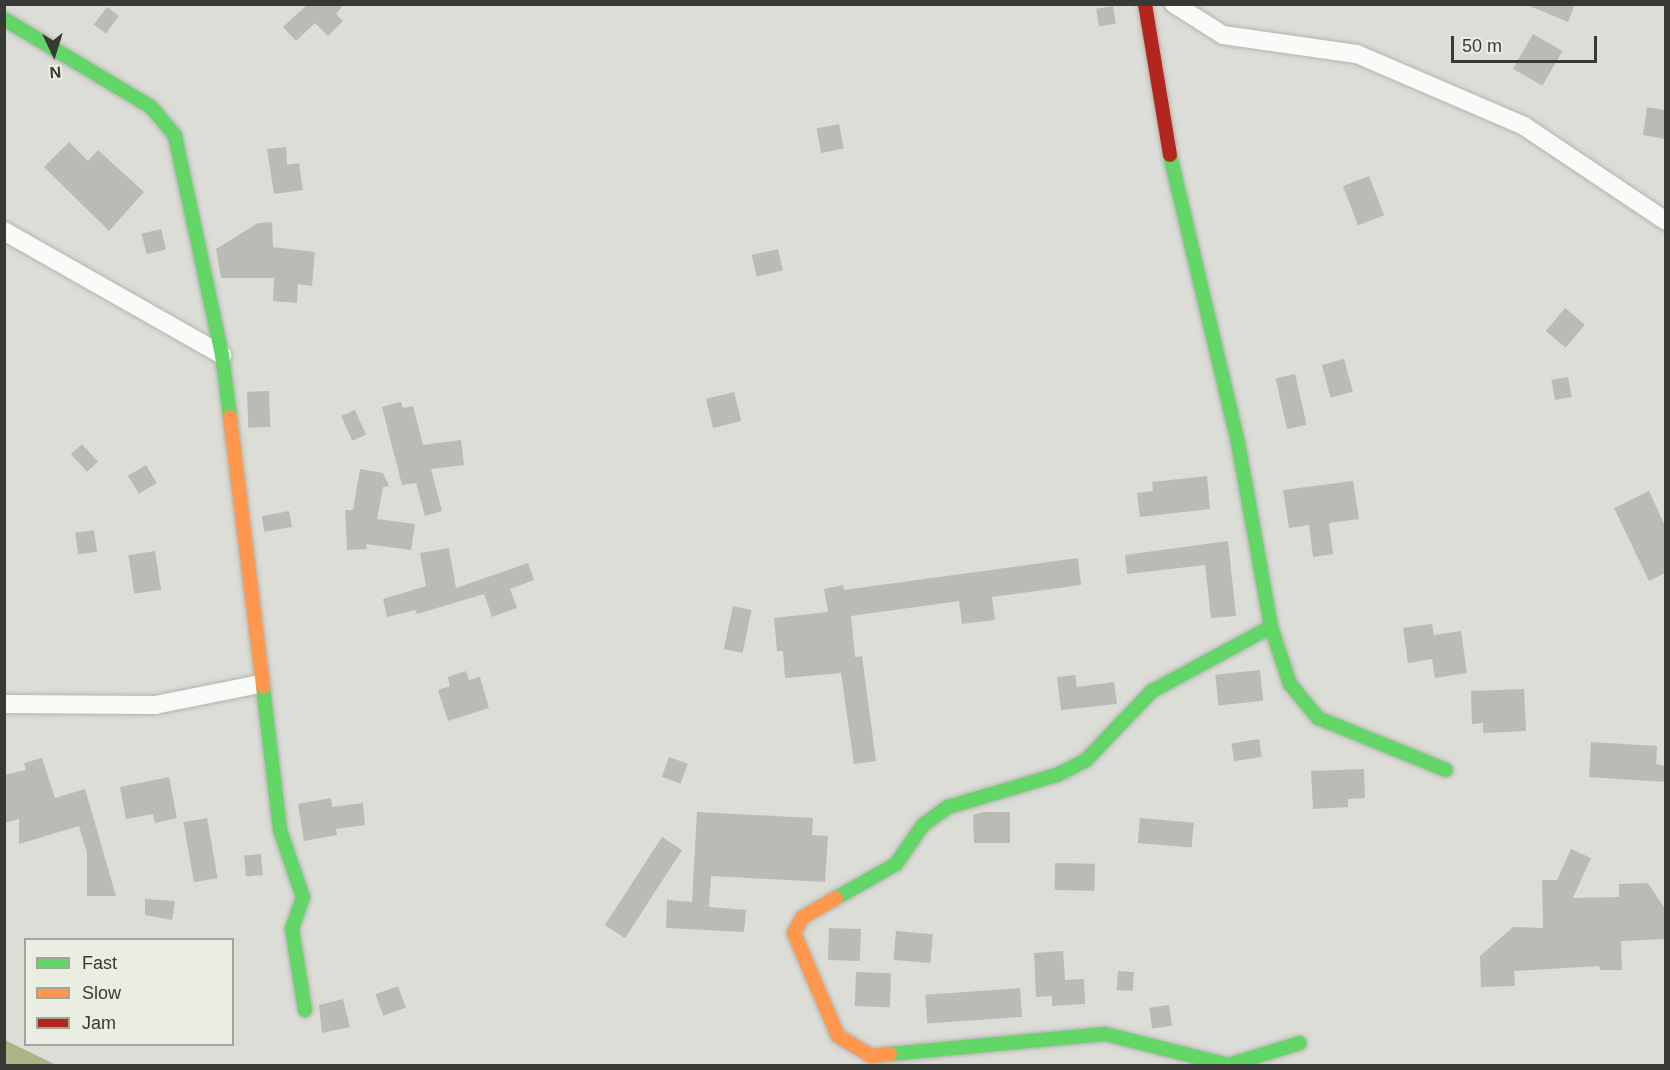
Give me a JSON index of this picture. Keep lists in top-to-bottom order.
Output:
{
  "legend": ["Fast", "Slow", "Jam"],
  "scale_bar": "50 m",
  "north": "bottom"
}
